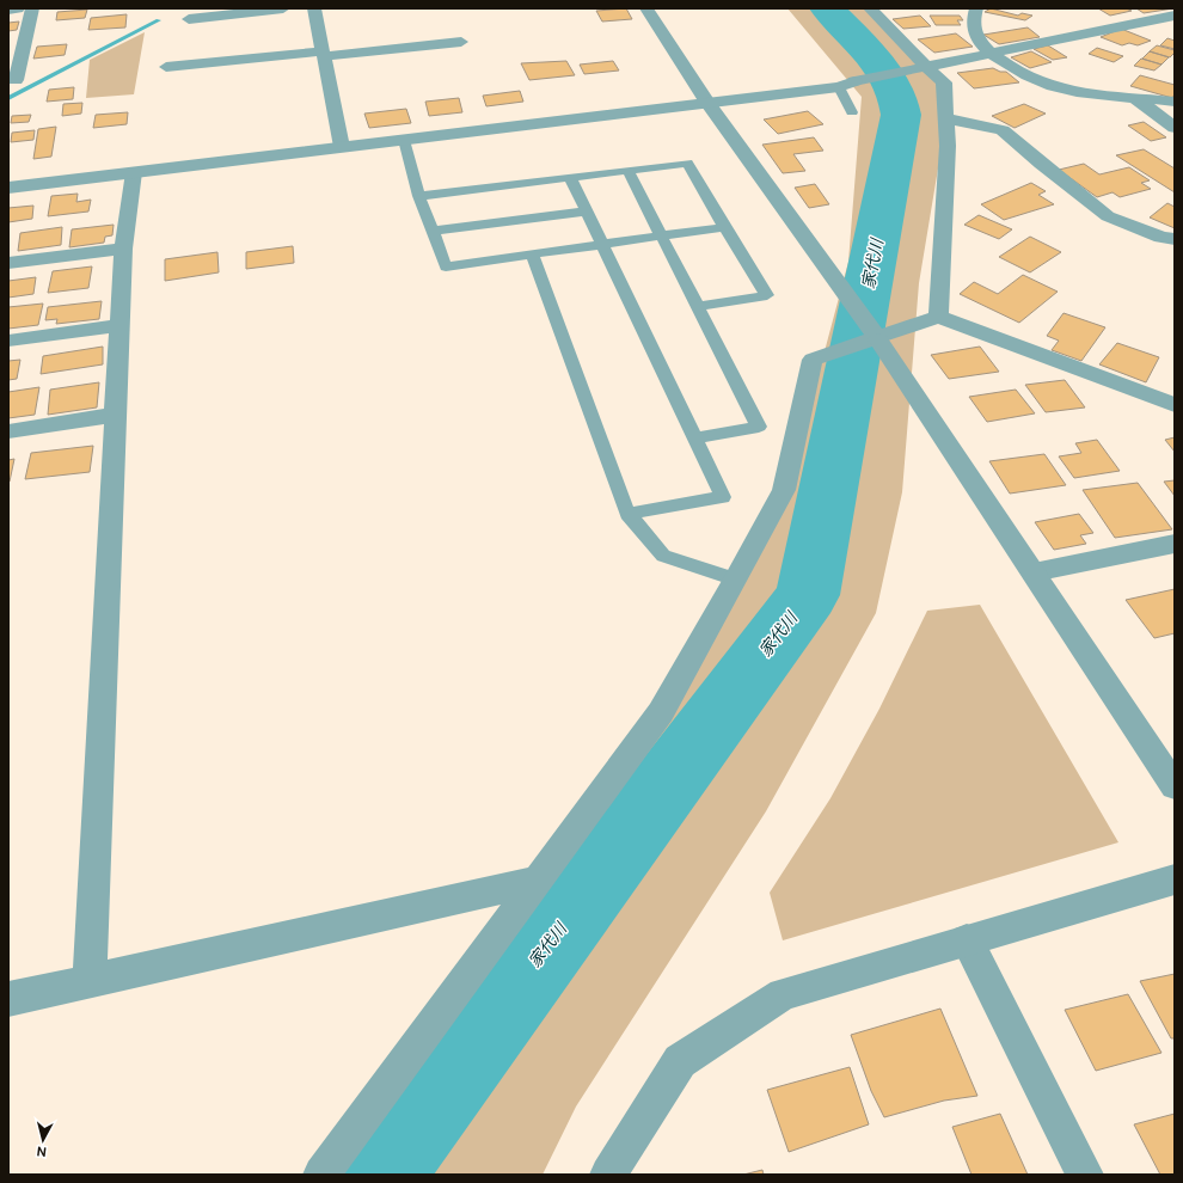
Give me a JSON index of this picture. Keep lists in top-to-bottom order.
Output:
{
  "water": ["家代川"],
  "north": "bottom"
}
